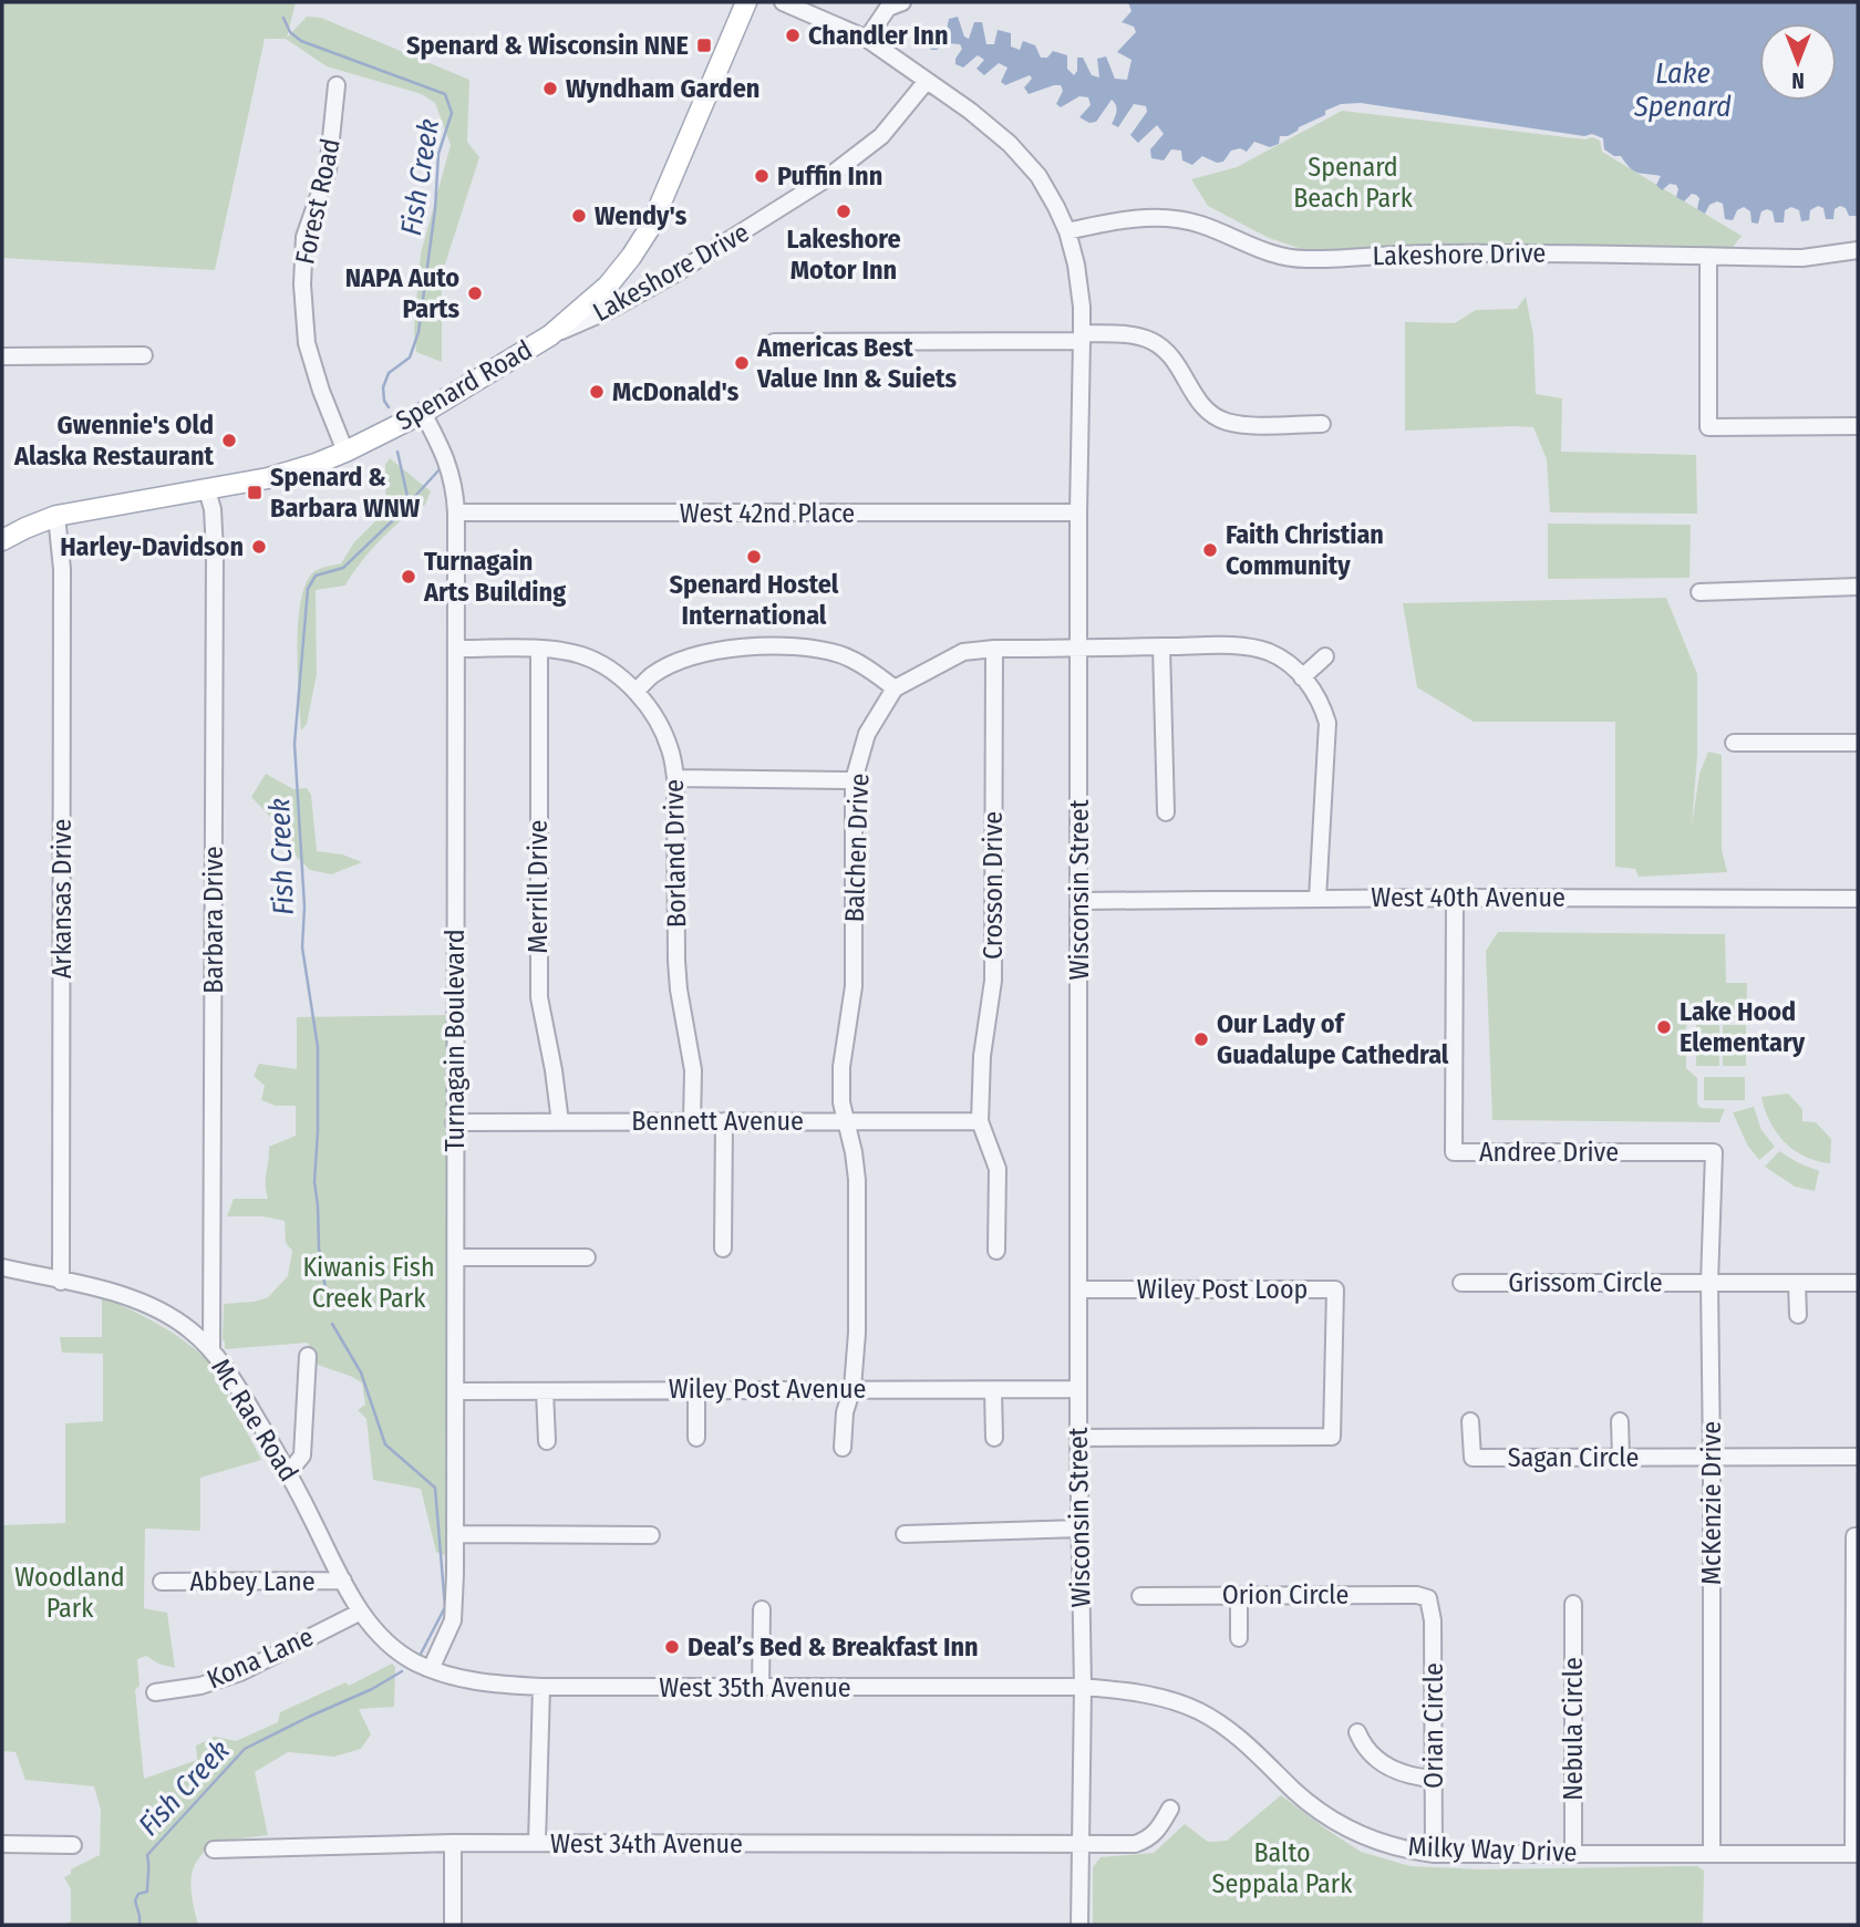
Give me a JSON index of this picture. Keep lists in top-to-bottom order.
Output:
{
  "streets": {
    "main road": ["Spenard Road"],
    "street": [
      "Forest Road",
      "Lakeshore Drive",
      "West 42nd Place",
      "Balchen Drive",
      "Borland Drive",
      "Crosson Drive",
      "Merrill Drive",
      "Wisconsin Street",
      "West 40th Avenue",
      "Arkansas Drive",
      "Barbara Drive",
      "Turnagain Boulevard",
      "Bennett Avenue",
      "Andree Drive",
      "Grissom Circle",
      "Wiley Post Loop",
      "Wiley Post Avenue",
      "Mc Rae Road",
      "Sagan Circle",
      "McKenzie Drive",
      "Abbey Lane",
      "Orion Circle",
      "Kona Lane",
      "West 35th Avenue",
      "Orian Circle",
      "Nebula Circle",
      "West 34th Avenue",
      "Milky Way Drive"
    ]
  },
  "crossings": [
    ["Forest Road", "Spenard Road"],
    ["Lakeshore Drive", "Spenard Road"],
    ["Lakeshore Drive", "Wisconsin Street"],
    ["Spenard Road", "Arkansas Drive"],
    ["Spenard Road", "Barbara Drive"],
    ["Spenard Road", "Turnagain Boulevard"],
    ["West 42nd Place", "Wisconsin Street"],
    ["West 42nd Place", "Turnagain Boulevard"],
    ["Balchen Drive", "Bennett Avenue"],
    ["Balchen Drive", "Wiley Post Avenue"],
    ["Borland Drive", "Merrill Drive"],
    ["Borland Drive", "Turnagain Boulevard"],
    ["Borland Drive", "Bennett Avenue"],
    ["Crosson Drive", "Bennett Avenue"],
    ["Merrill Drive", "Bennett Avenue"],
    ["Wisconsin Street", "West 40th Avenue"],
    ["Wisconsin Street", "Wiley Post Loop"],
    ["Wisconsin Street", "Wiley Post Avenue"],
    ["Wisconsin Street", "West 35th Avenue"],
    ["Wisconsin Street", "West 34th Avenue"],
    ["Wisconsin Street", "Milky Way Drive"],
    ["West 40th Avenue", "Andree Drive"],
    ["Arkansas Drive", "Mc Rae Road"],
    ["Barbara Drive", "Mc Rae Road"],
    ["Turnagain Boulevard", "Bennett Avenue"],
    ["Turnagain Boulevard", "Wiley Post Avenue"],
    ["Turnagain Boulevard", "Mc Rae Road"],
    ["Turnagain Boulevard", "West 35th Avenue"],
    ["Andree Drive", "McKenzie Drive"],
    ["Grissom Circle", "McKenzie Drive"],
    ["Mc Rae Road", "Abbey Lane"],
    ["Mc Rae Road", "Kona Lane"],
    ["Mc Rae Road", "West 35th Avenue"],
    ["Sagan Circle", "McKenzie Drive"],
    ["McKenzie Drive", "Milky Way Drive"],
    ["Orion Circle", "Orian Circle"],
    ["West 35th Avenue", "Milky Way Drive"],
    ["Orian Circle", "Milky Way Drive"],
    ["Nebula Circle", "Milky Way Drive"]
  ],
  "water": ["Lake Spenard", "Fish Creek"],
  "parks": [
    "Spenard Beach Park",
    "Kiwanis Fish Creek Park",
    "Woodland Park",
    "Balto Seppala Park"
  ],
  "places": {
    "other": [
      "Chandler Inn",
      "Wyndham Garden",
      "Puffin Inn",
      "Lakeshore Motor Inn",
      "Wendy's",
      "NAPA Auto Parts",
      "Americas Best Value Inn & Suiets",
      "McDonald's",
      "Gwennie's Old Alaska Restaurant",
      "Harley-Davidson",
      "Faith Christian Community",
      "Spenard Hostel International",
      "Turnagain Arts Building",
      "Lake Hood Elementary",
      "Our Lady of Guadalupe Cathedral",
      "Deal’s Bed & Breakfast Inn"
    ],
    "transit": ["Spenard & Wisconsin NNE", "Spenard & Barbara WNW"]
  },
  "north": "bottom"
}
